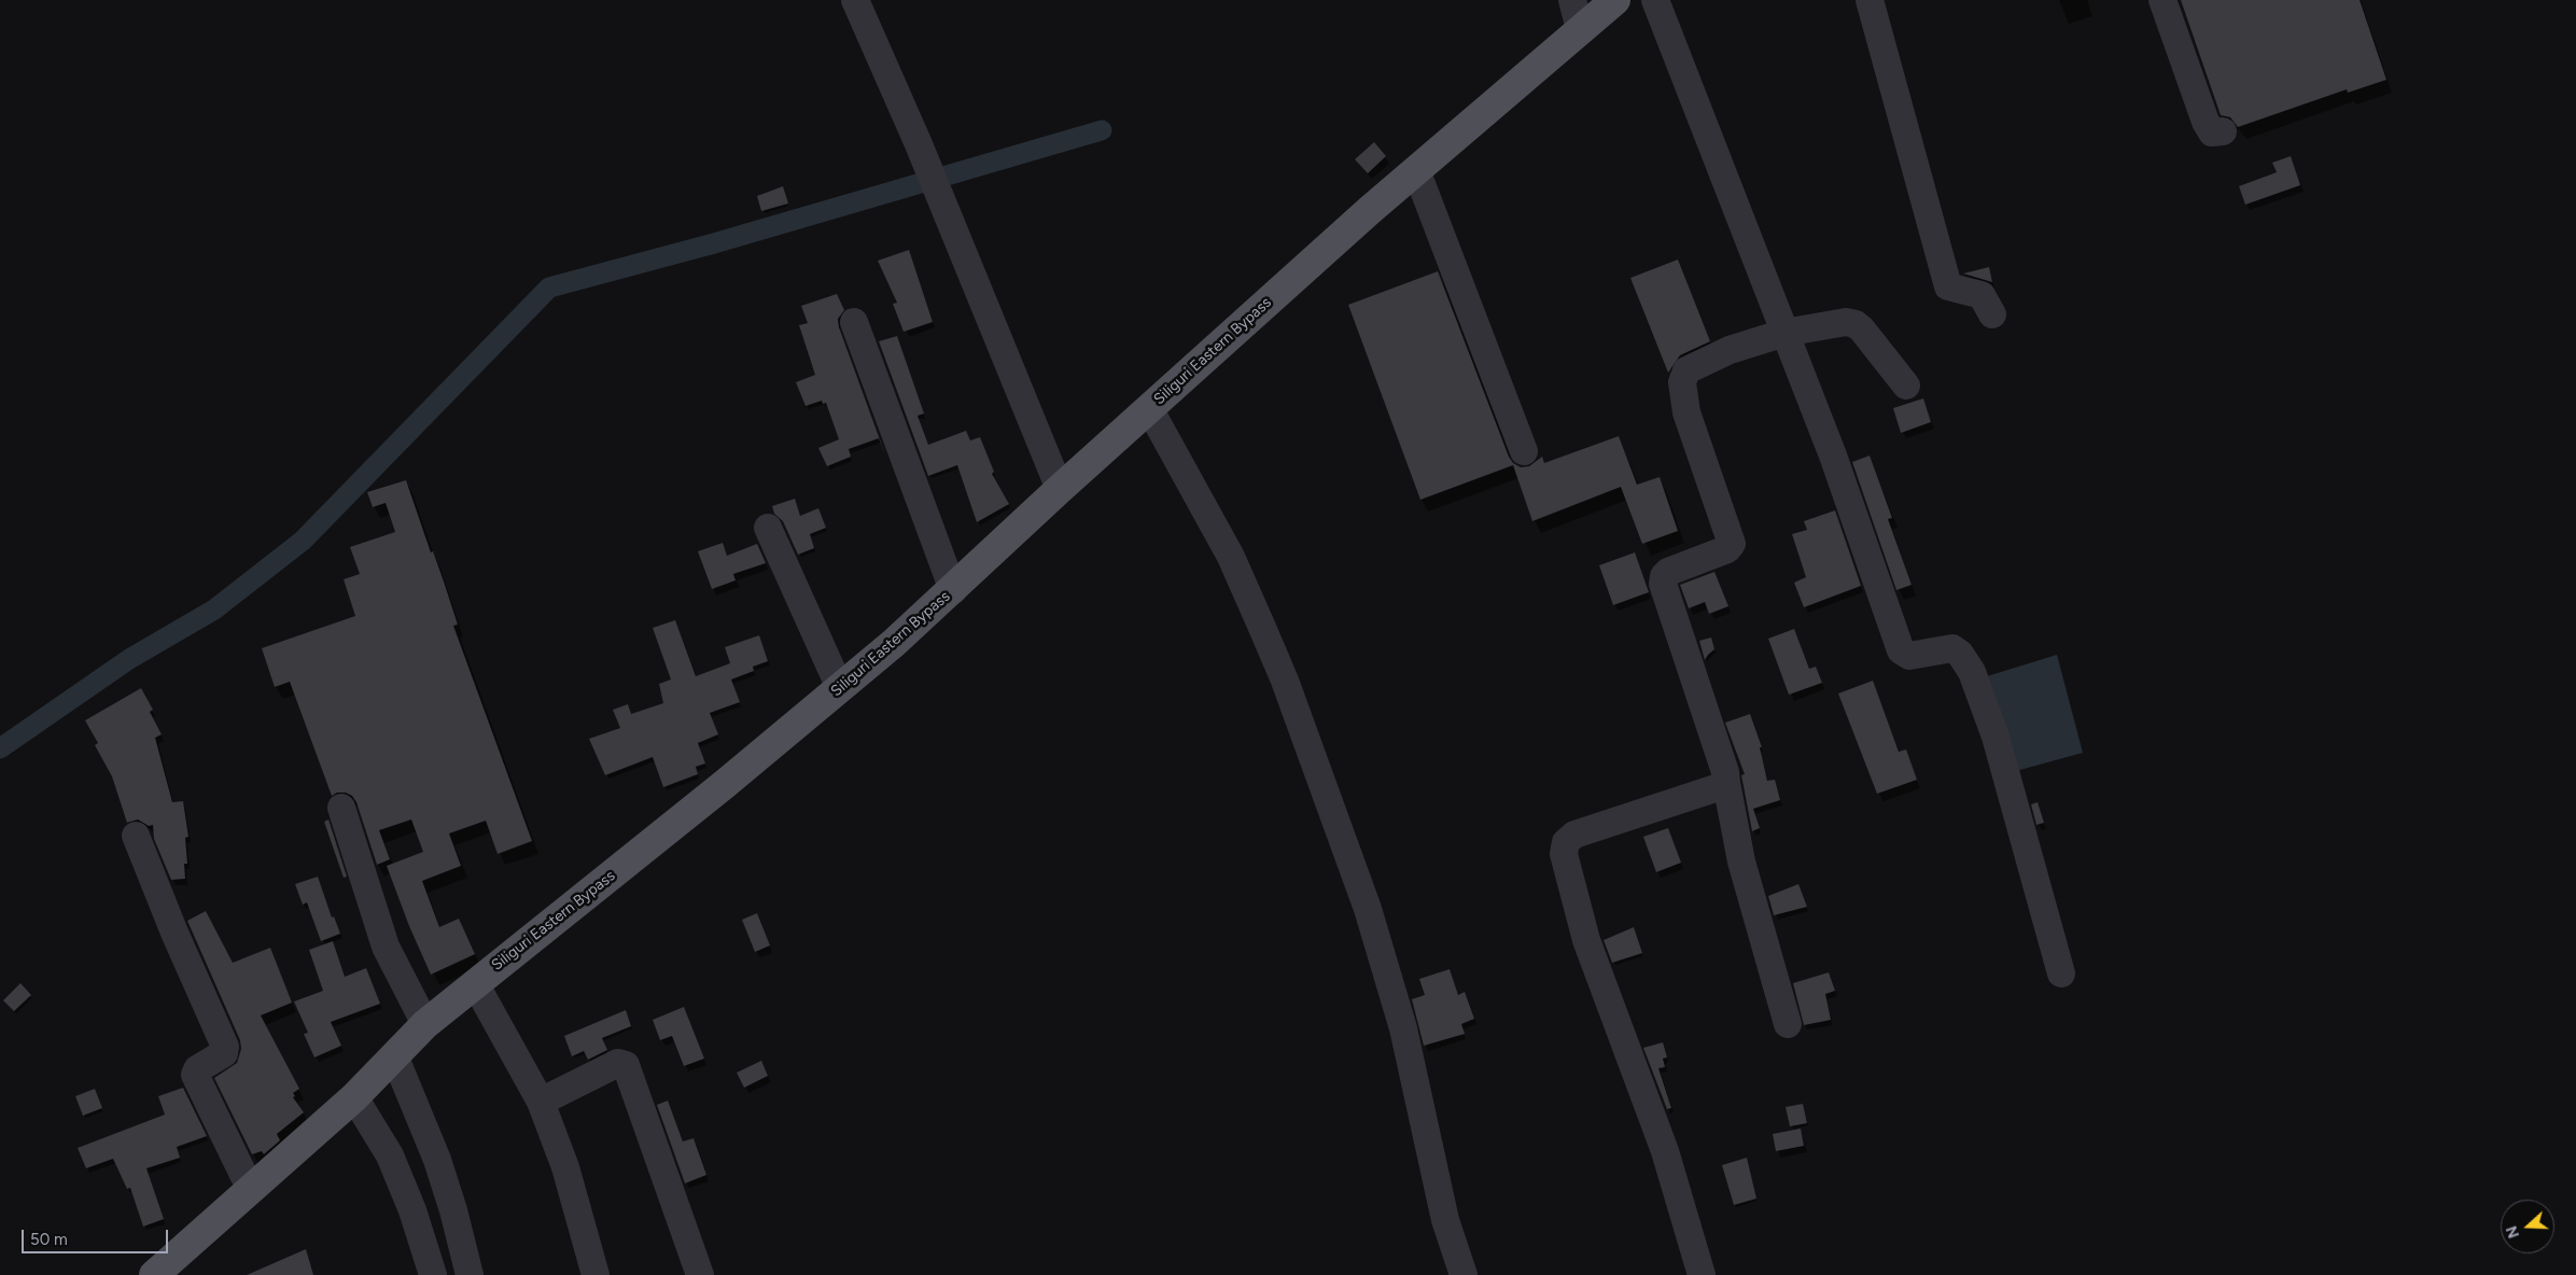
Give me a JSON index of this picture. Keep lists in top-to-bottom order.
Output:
{
  "streets": {
    "main road": ["Siliguri Eastern Bypass"]
  },
  "scale_bar": "50 m",
  "north": "left"
}
